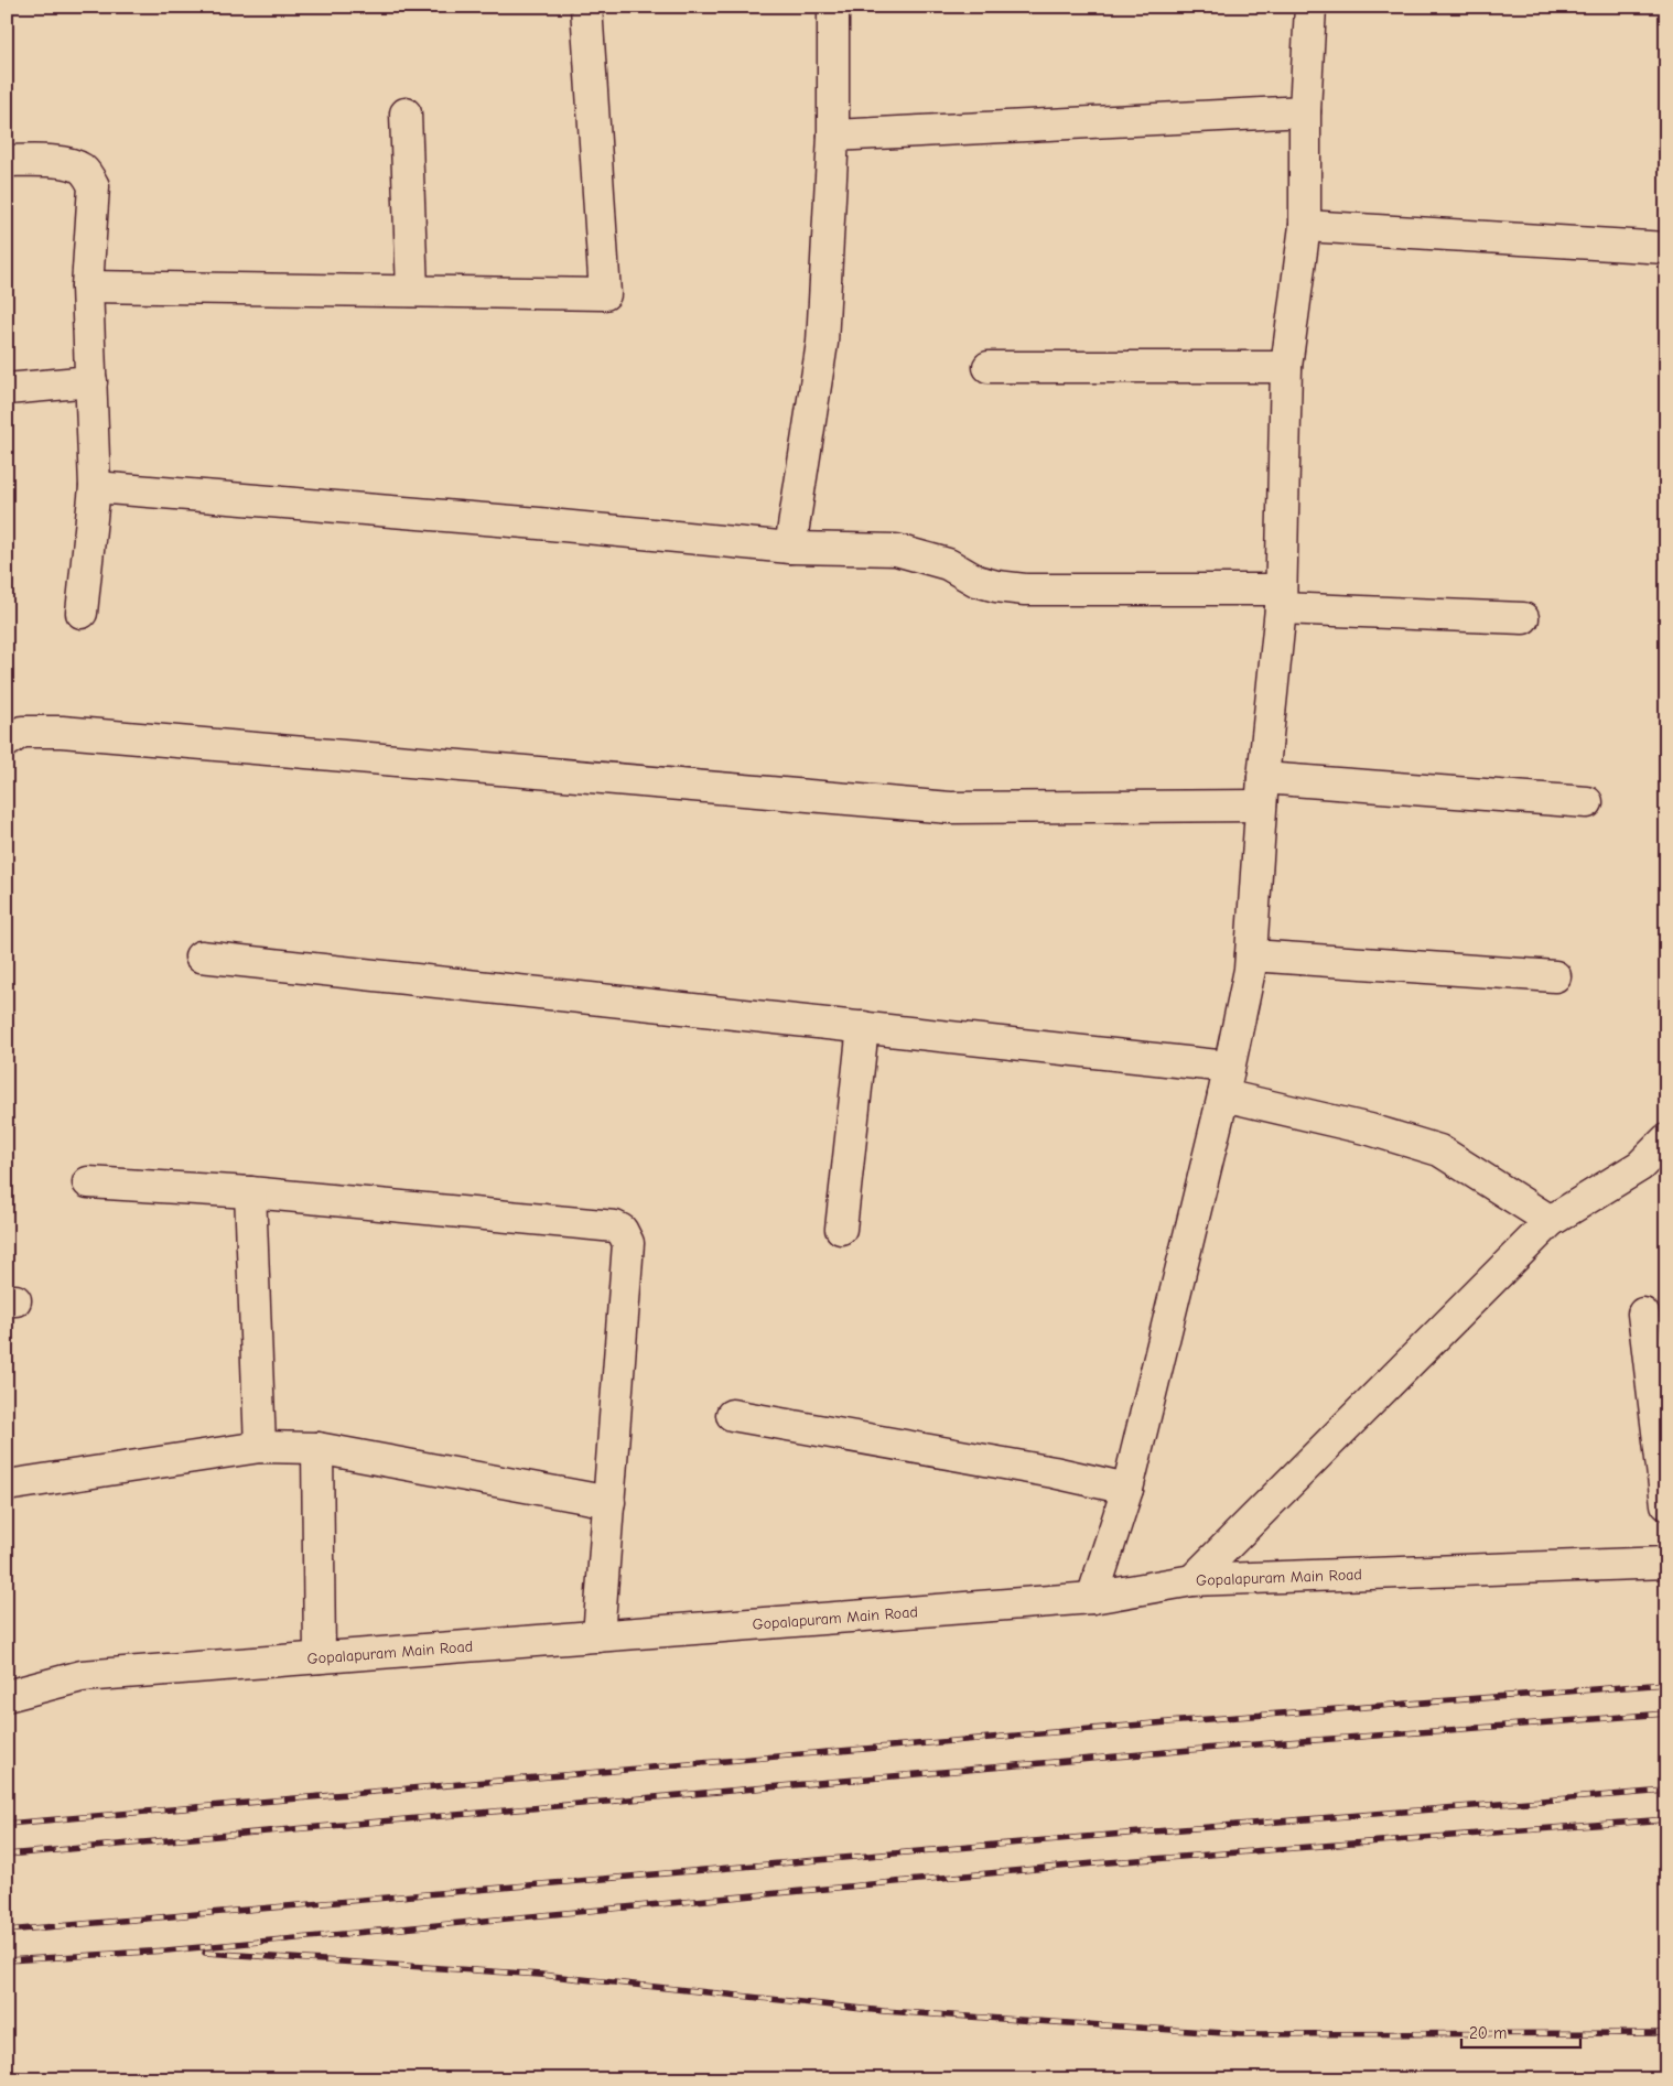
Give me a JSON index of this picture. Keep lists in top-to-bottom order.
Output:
{
  "streets": {
    "street": ["Gopalapuram Main Road"]
  },
  "scale_bar": "20 m"
}
